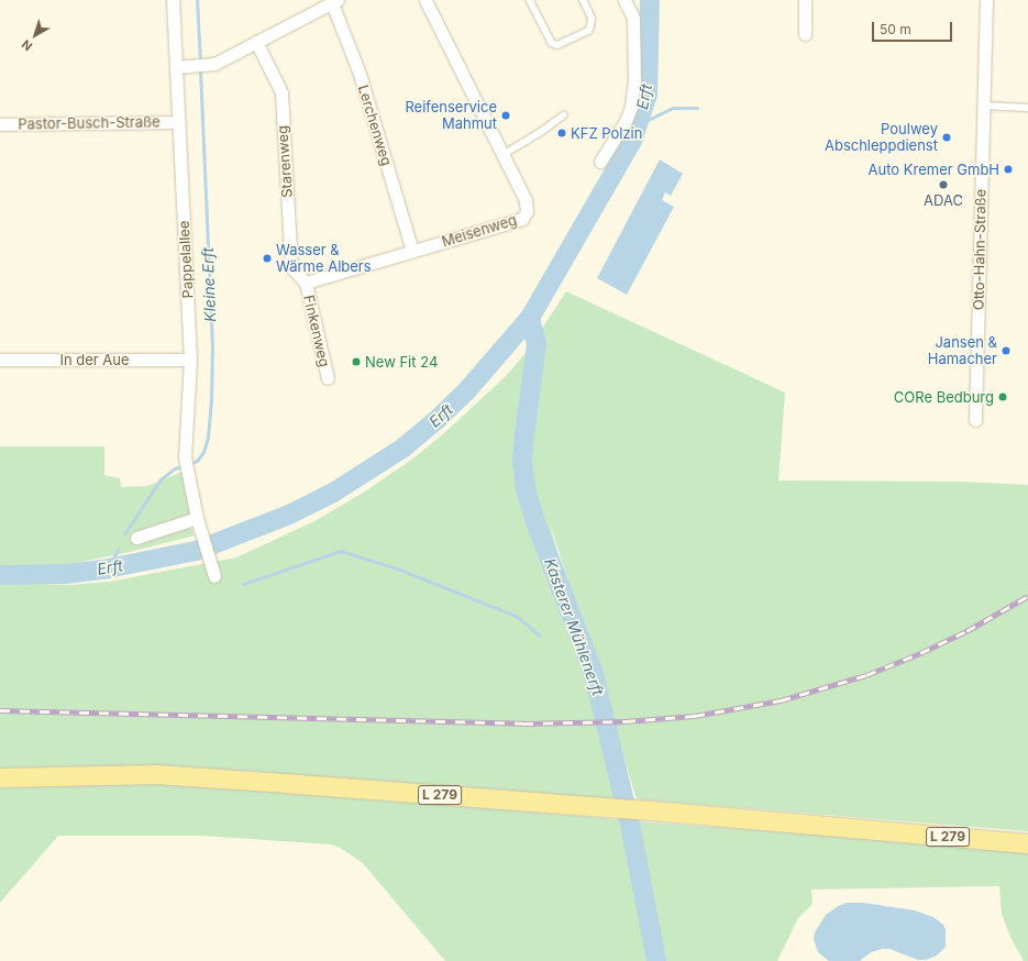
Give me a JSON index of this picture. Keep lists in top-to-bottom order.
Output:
{
  "streets": {
    "main road": ["L 279"],
    "street": [
      "Pastor-Busch-Straße",
      "Lerchenweg",
      "Starenweg",
      "Meisenweg",
      "Otto-Hahn-Straße",
      "Pappelallee",
      "Finkenweg",
      "In der Aue"
    ]
  },
  "crossings": [
    ["Pastor-Busch-Straße", "Pappelallee"],
    ["Lerchenweg", "Meisenweg"],
    ["Starenweg", "Meisenweg"],
    ["Starenweg", "Finkenweg"],
    ["Meisenweg", "Finkenweg"],
    ["Pappelallee", "In der Aue"]
  ],
  "water": ["Erft", "Kleine Erft", "Kasterer Mühlenerft"],
  "places": [
    "Reifenservice Mahmut",
    "KFZ Polzin",
    "Poulwey Abschleppdienst",
    "Auto Kremer GmbH",
    "ADAC",
    "Wasser & Wärme Albers",
    "Jansen & Hamacher",
    "New Fit 24",
    "CORe Bedburg"
  ],
  "scale_bar": "50 m",
  "north": "bottom left"
}
